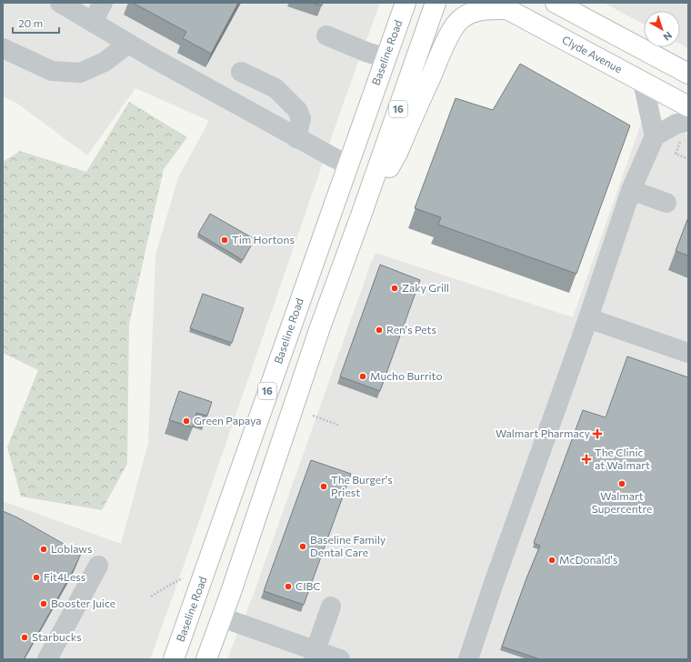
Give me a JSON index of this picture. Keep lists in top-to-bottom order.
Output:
{
  "streets": {
    "main road": ["Baseline Road", "Clyde Avenue", "16"]
  },
  "places": {
    "other": [
      "Tim Hortons",
      "Zaky Grill",
      "Ren's Pets",
      "Mucho Burrito",
      "Green Papaya",
      "Walmart Supercentre",
      "The Burger's Priest",
      "Baseline Family Dental Care",
      "Loblaws",
      "McDonald's",
      "Fit4Less",
      "CIBC",
      "Booster Juice",
      "Starbucks"
    ],
    "health": ["Walmart Pharmacy", "The Clinic at Walmart"]
  },
  "scale_bar": "20 m",
  "north": "bottom right"
}
